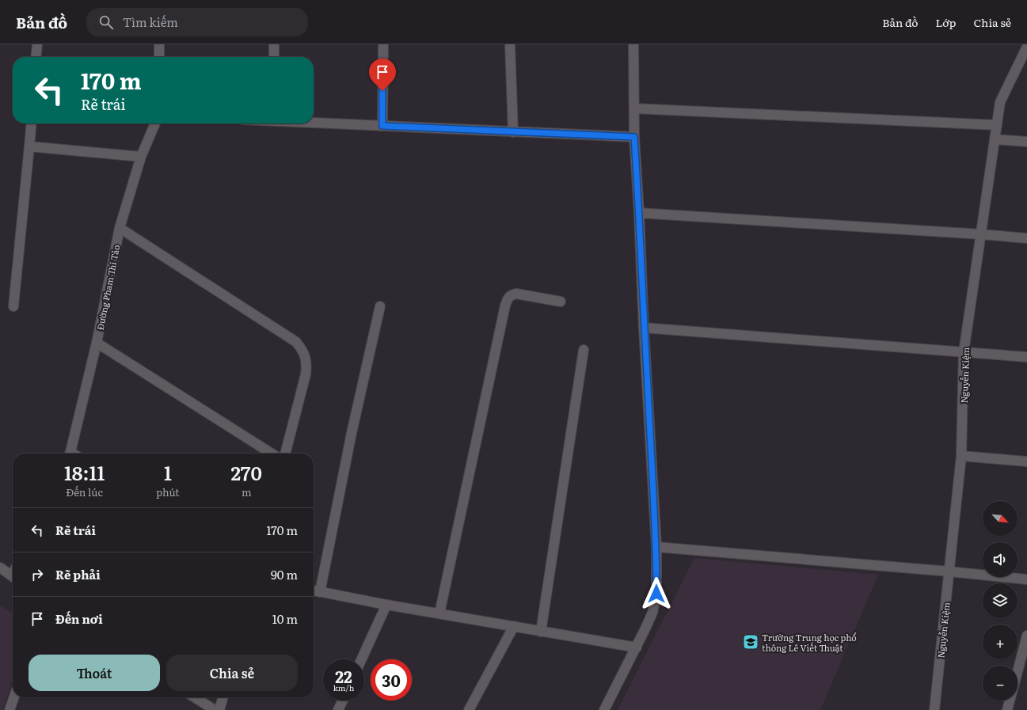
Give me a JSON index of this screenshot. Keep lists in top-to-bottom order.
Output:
{
  "streets": {
    "street": ["Đường Pham Thi Tảo", "Nguyễn Kiệm"]
  },
  "places": {
    "school or university": ["Trường Trung học phổ thông Lê Viết Thuật"]
  },
  "north": "bottom right",
  "page": {
    "header": "Bản đồ",
    "search": "Tìm kiếm",
    "nav": ["Bản đồ", "Lớp", "Chia sẻ"],
    "turn": ["170 m", "Rẽ trái"],
    "eta": [
      "18:11",
      "Đến lúc",
      "1",
      "phút",
      "270",
      "m"
    ],
    "map_buttons": ["+", "−"],
    "list": [
      {
        "name": "Rẽ trái",
        "value": "170 m"
      },
      {
        "name": "Rẽ phải",
        "value": "90 m"
      },
      {
        "name": "Đến nơi",
        "value": "10 m"
      }
    ],
    "buttons": ["Thoát", "Chia sẻ"],
    "speed": "22 km/h",
    "limit": "30"
  }
}
